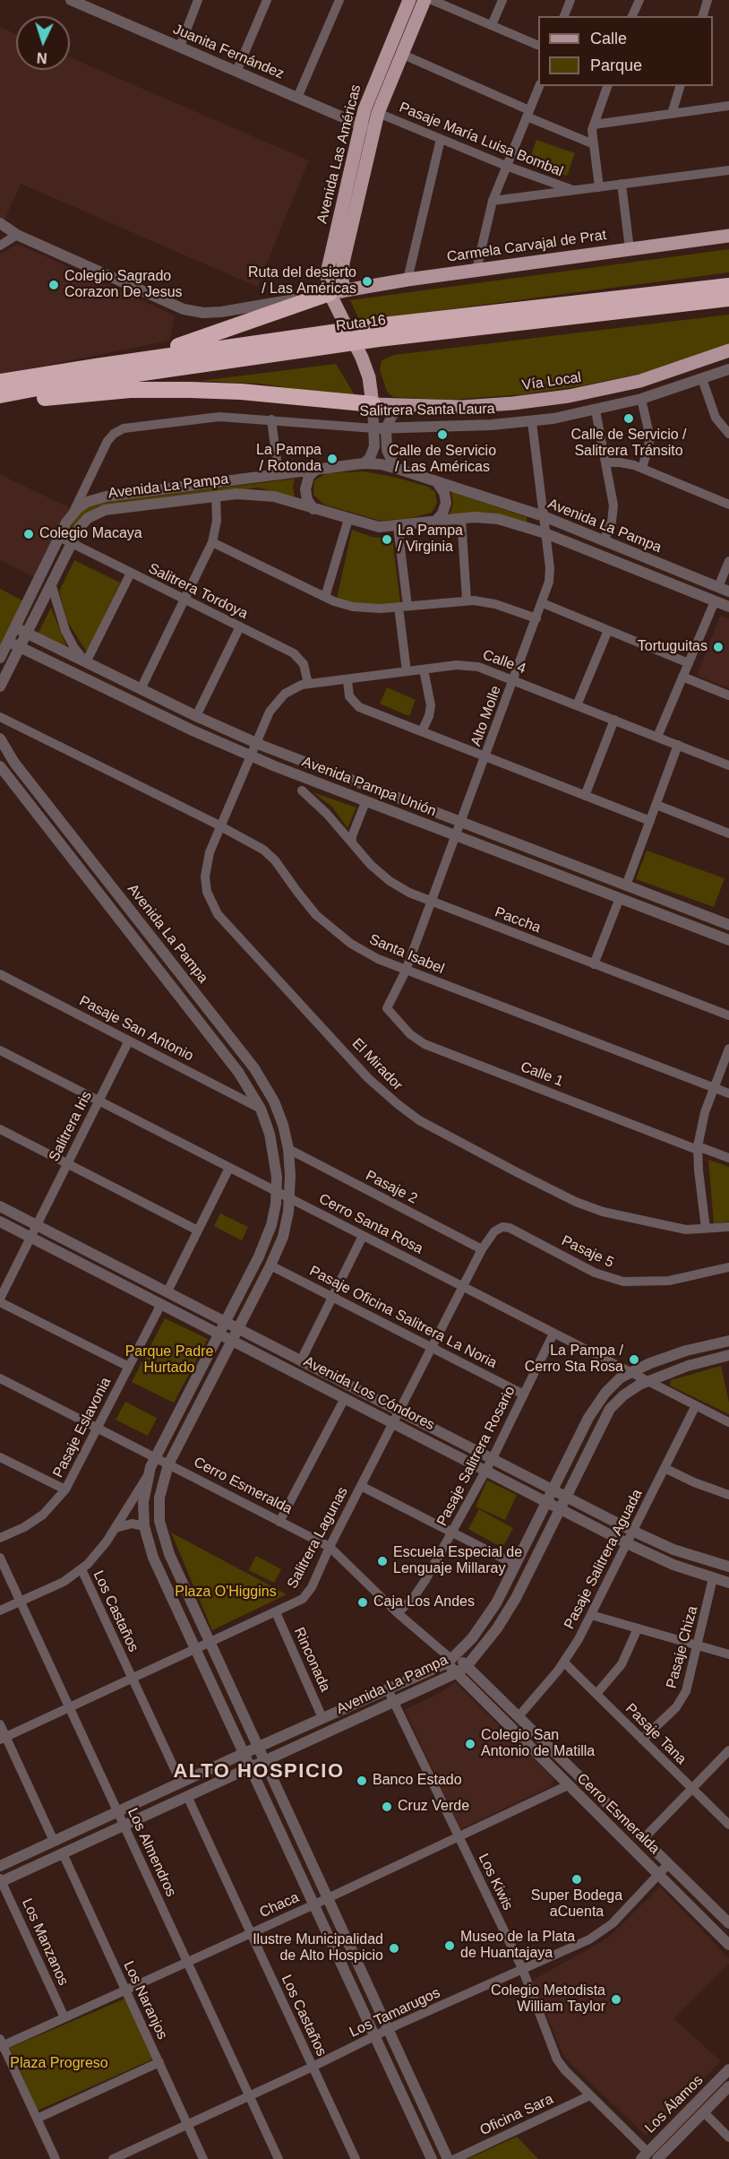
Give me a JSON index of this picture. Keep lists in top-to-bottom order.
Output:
{
  "streets": {
    "highway": ["Ruta 16"],
    "main road": ["Avenida Las Américas", "Carmela Carvajal de Prat", "Vía Local"],
    "street": [
      "Juanita Fernández",
      "Pasaje María Luisa Bombal",
      "Salitrera Santa Laura",
      "Avenida La Pampa",
      "Salitrera Tordoya",
      "Calle 4",
      "Alto Molle",
      "Avenida Pampa Unión",
      "Paccha",
      "Santa Isabel",
      "Pasaje San Antonio",
      "El Mirador",
      "Calle 1",
      "Salitrera Iris",
      "Pasaje 2",
      "Cerro Santa Rosa",
      "Pasaje 5",
      "Pasaje Oficina Salitrera La Noria",
      "Avenida Los Cóndores",
      "Pasaje Eslavonia",
      "Pasaje Salitrera Rosario",
      "Cerro Esmeralda",
      "Salitrera Lagunas",
      "Pasaje Salitrera Aguada",
      "Los Castaños",
      "Pasaje Chiza",
      "Rinconada",
      "Pasaje Tana",
      "Los Almendros",
      "Los Kiwis",
      "Chaca",
      "Los Manzanos",
      "Los Naranjos",
      "Los Tamarugos",
      "Los Álamos",
      "Oficina Sara"
    ]
  },
  "crossings": [
    ["Juanita Fernández", "Avenida Las Américas"],
    ["Pasaje María Luisa Bombal", "Avenida Las Américas"],
    ["Avenida Las Américas", "Carmela Carvajal de Prat"],
    ["Avenida Las Américas", "Vía Local"],
    ["Salitrera Santa Laura", "Avenida La Pampa"],
    ["Salitrera Santa Laura", "Alto Molle"],
    ["Avenida La Pampa", "Salitrera Tordoya"],
    ["Avenida La Pampa", "Alto Molle"],
    ["Avenida La Pampa", "Avenida Pampa Unión"],
    ["Avenida La Pampa", "Pasaje San Antonio"],
    ["Avenida La Pampa", "Pasaje 2"],
    ["Avenida La Pampa", "Cerro Santa Rosa"],
    ["Avenida La Pampa", "Pasaje Oficina Salitrera La Noria"],
    ["Avenida La Pampa", "Avenida Los Cóndores"],
    ["Avenida La Pampa", "Cerro Esmeralda"],
    ["Avenida La Pampa", "Salitrera Lagunas"],
    ["Avenida La Pampa", "Los Castaños"],
    ["Avenida La Pampa", "Rinconada"],
    ["Avenida La Pampa", "Los Almendros"],
    ["Avenida La Pampa", "Los Kiwis"],
    ["Avenida La Pampa", "Chaca"],
    ["Avenida La Pampa", "Los Manzanos"],
    ["Avenida La Pampa", "Los Naranjos"],
    ["Avenida La Pampa", "Los Tamarugos"],
    ["Salitrera Tordoya", "Calle 4"],
    ["Calle 4", "Alto Molle"],
    ["Calle 4", "Avenida Pampa Unión"],
    ["Calle 4", "El Mirador"],
    ["Alto Molle", "Avenida Pampa Unión"],
    ["Alto Molle", "Paccha"],
    ["Alto Molle", "Santa Isabel"],
    ["Alto Molle", "Calle 1"],
    ["Avenida Pampa Unión", "El Mirador"],
    ["Santa Isabel", "El Mirador"],
    ["Pasaje San Antonio", "Salitrera Iris"],
    ["Salitrera Iris", "Cerro Santa Rosa"],
    ["Salitrera Iris", "Avenida Los Cóndores"],
    ["Pasaje 2", "Salitrera Lagunas"],
    ["Cerro Santa Rosa", "Pasaje Salitrera Rosario"],
    ["Cerro Santa Rosa", "Salitrera Lagunas"],
    ["Cerro Santa Rosa", "Pasaje Salitrera Aguada"],
    ["Pasaje 5", "Salitrera Lagunas"],
    ["Pasaje Oficina Salitrera La Noria", "Pasaje Salitrera Rosario"],
    ["Pasaje Oficina Salitrera La Noria", "Salitrera Lagunas"],
    ["Avenida Los Cóndores", "Pasaje Eslavonia"],
    ["Avenida Los Cóndores", "Pasaje Salitrera Rosario"],
    ["Avenida Los Cóndores", "Salitrera Lagunas"],
    ["Avenida Los Cóndores", "Pasaje Salitrera Aguada"],
    ["Avenida Los Cóndores", "Pasaje Chiza"],
    ["Pasaje Eslavonia", "Cerro Esmeralda"],
    ["Pasaje Salitrera Rosario", "Cerro Esmeralda"],
    ["Cerro Esmeralda", "Salitrera Lagunas"],
    ["Cerro Esmeralda", "Pasaje Salitrera Aguada"],
    ["Cerro Esmeralda", "Chaca"],
    ["Cerro Esmeralda", "Los Tamarugos"],
    ["Salitrera Lagunas", "Los Castaños"],
    ["Salitrera Lagunas", "Rinconada"],
    ["Salitrera Lagunas", "Los Almendros"],
    ["Pasaje Salitrera Aguada", "Pasaje Tana"],
    ["Los Castaños", "Chaca"],
    ["Los Castaños", "Los Tamarugos"],
    ["Pasaje Chiza", "Pasaje Tana"],
    ["Los Almendros", "Chaca"],
    ["Los Almendros", "Los Tamarugos"],
    ["Los Kiwis", "Chaca"],
    ["Los Kiwis", "Los Tamarugos"],
    ["Los Kiwis", "Los Álamos"],
    ["Los Kiwis", "Oficina Sara"],
    ["Chaca", "Los Manzanos"],
    ["Chaca", "Los Naranjos"],
    ["Los Naranjos", "Los Tamarugos"]
  ],
  "districts": ["ALTO HOSPICIO"],
  "parks": ["Parque Padre Hurtado", "Plaza O'Higgins", "Plaza Progreso"],
  "places": [
    "Ruta del desierto / Las Américas",
    "Colegio Sagrado Corazon De Jesus",
    "Calle de Servicio / Salitrera Tránsito",
    "Calle de Servicio / Las Américas",
    "La Pampa / Rotonda",
    "Colegio Macaya",
    "La Pampa / Virginia",
    "Tortuguitas",
    "La Pampa / Cerro Sta Rosa",
    "Escuela Especial de Lenguaje Millaray",
    "Caja Los Andes",
    "Colegio San Antonio de Matilla",
    "Banco Estado",
    "Cruz Verde",
    "Super Bodega aCuenta",
    "Museo de la Plata de Huantajaya",
    "Ilustre Municipalidad de Alto Hospicio",
    "Colegio Metodista William Taylor"
  ],
  "legend": ["Calle", "Parque"],
  "north": "bottom"
}
